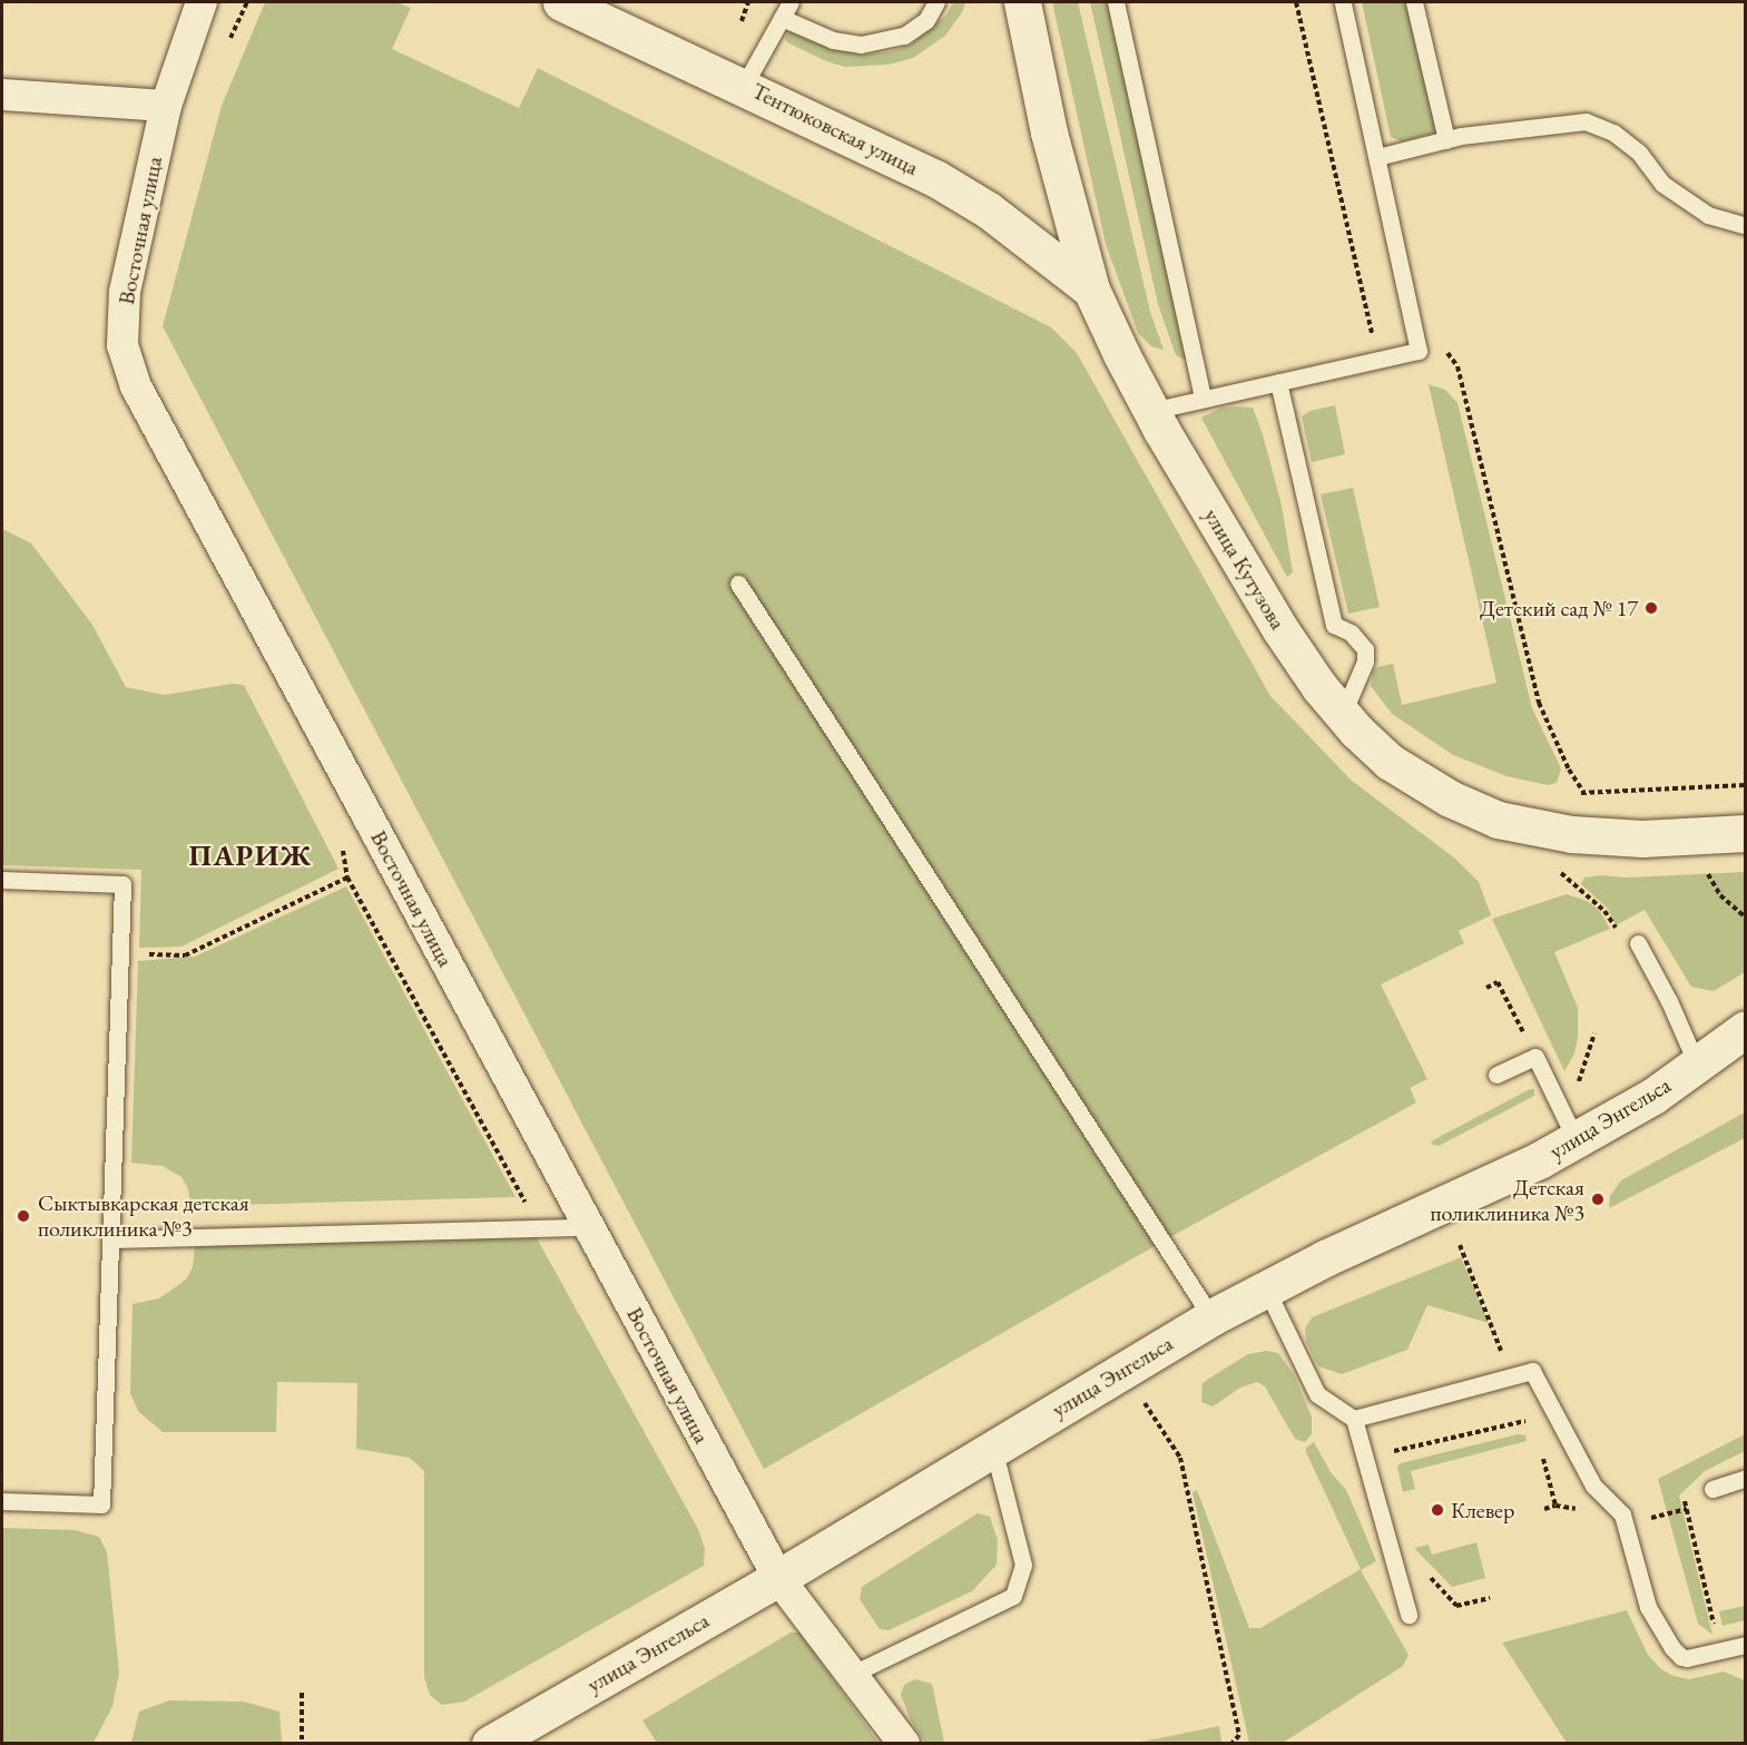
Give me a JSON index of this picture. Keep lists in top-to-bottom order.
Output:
{
  "streets": {
    "street": [
      "Тентюковская улица",
      "Восточная улица",
      "улица Кутузова",
      "улица Энгельса"
    ]
  },
  "crossings": [
    ["Тентюковская улица", "улица Кутузова"],
    ["Восточная улица", "улица Энгельса"]
  ],
  "districts": ["ПАРИЖ"],
  "places": [
    "Детский сад № 17",
    "Детская поликлиника №3",
    "Сыктывкарская детская поликлиника №3",
    "Клевер"
  ]
}
